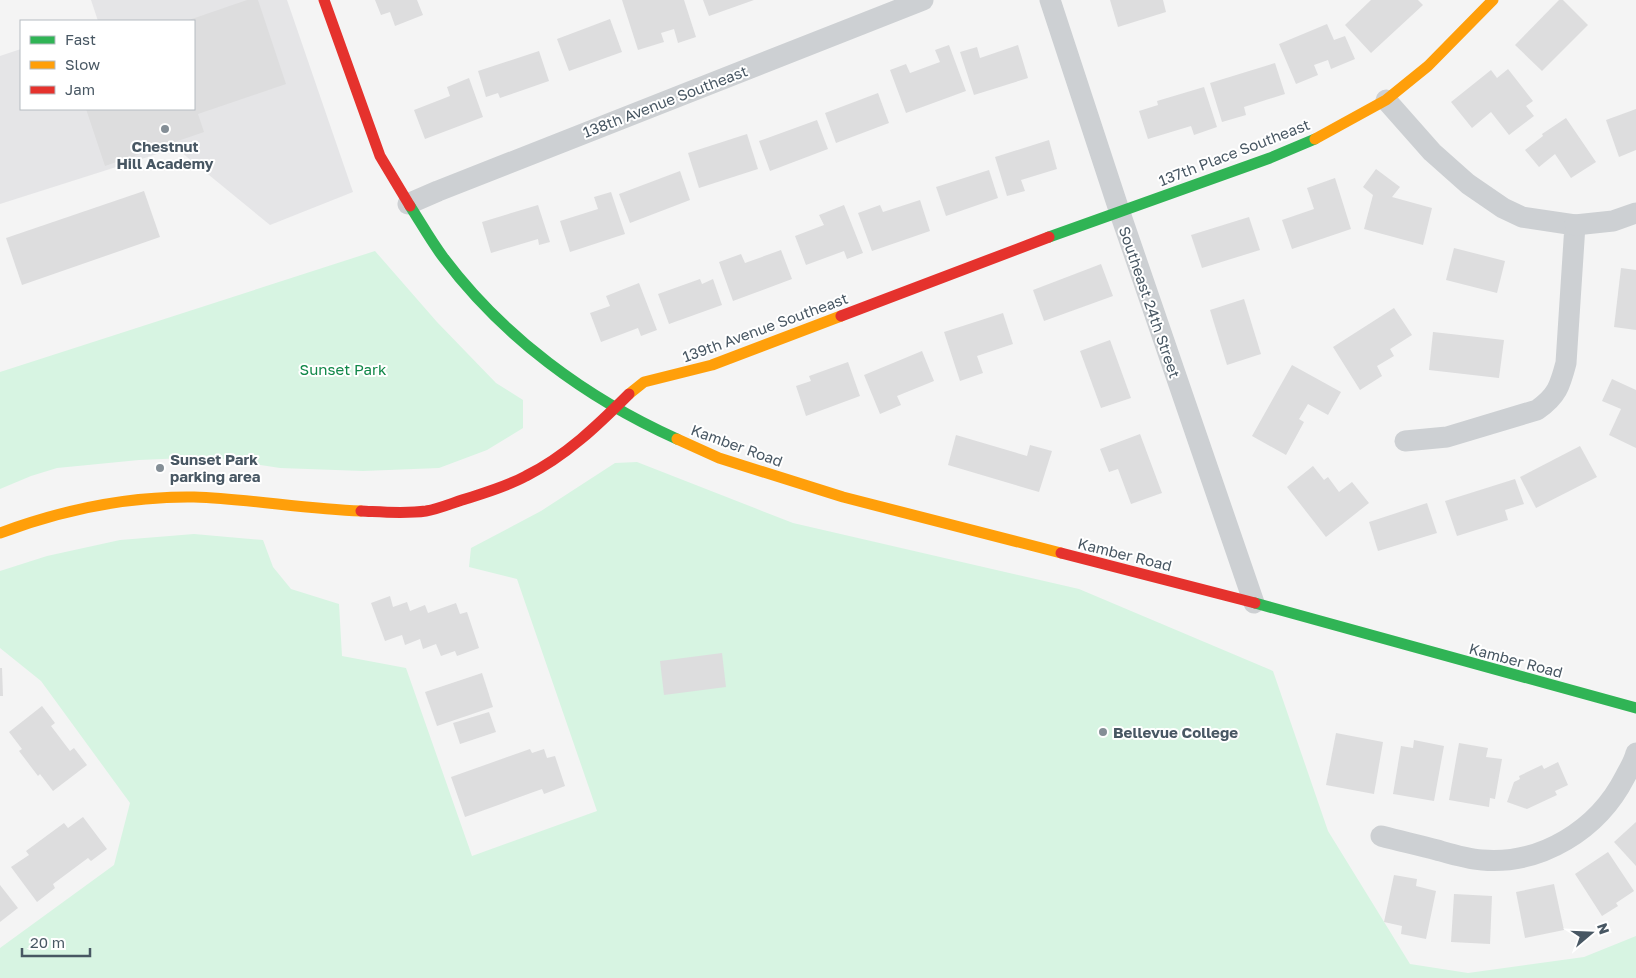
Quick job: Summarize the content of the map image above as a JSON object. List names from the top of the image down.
{
  "streets": {
    "street": [
      "138th Avenue Southeast",
      "137th Place Southeast",
      "Southeast 24th Street",
      "139th Avenue Southeast",
      "Kamber Road"
    ]
  },
  "crossings": [
    ["138th Avenue Southeast", "Kamber Road"],
    ["137th Place Southeast", "Southeast 24th Street"],
    ["137th Place Southeast", "139th Avenue Southeast"],
    ["Southeast 24th Street", "139th Avenue Southeast"],
    ["Southeast 24th Street", "Kamber Road"],
    ["139th Avenue Southeast", "Kamber Road"]
  ],
  "parks": ["Sunset Park"],
  "places": ["Chestnut Hill Academy", "Sunset Park parking area", "Bellevue College"],
  "legend": ["Fast", "Slow", "Jam"],
  "scale_bar": "20 m",
  "north": "right"
}
